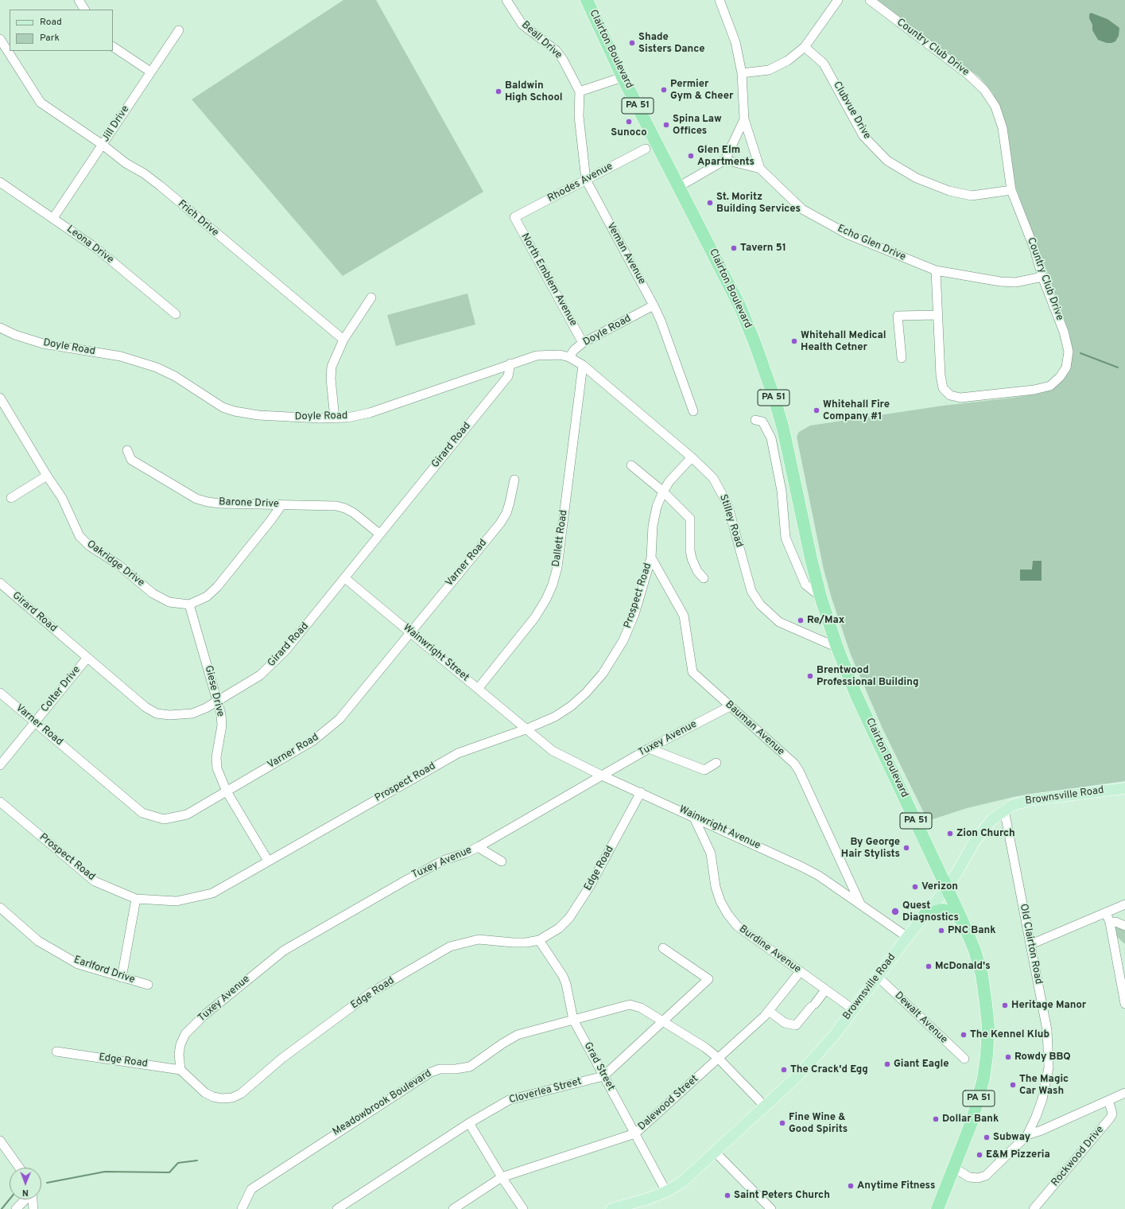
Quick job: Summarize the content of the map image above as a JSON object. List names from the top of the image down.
{
  "streets": {
    "highway": ["Clairton Boulevard", "PA 51"],
    "main road": ["Brownsville Road"],
    "street": [
      "Beall Drive",
      "Country Club Drive",
      "Clubvue Drive",
      "Jill Drive",
      "Rhodes Avenue",
      "Frich Drive",
      "Echo Glen Drive",
      "Leona Drive",
      "Veman Avenue",
      "North Emblem Avenue",
      "Doyle Road",
      "Girard Road",
      "Barone Drive",
      "Stilley Road",
      "Dallett Road",
      "Varner Road",
      "Oakridge Drive",
      "Prospect Road",
      "Wainwright Street",
      "Colter Drive",
      "Giese Drive",
      "Bauman Avenue",
      "Tuxey Avenue",
      "Wainwright Avenue",
      "Edge Road",
      "Old Clairton Road",
      "Burdine Avenue",
      "Earlford Drive",
      "Dewalt Avenue",
      "Grad Street",
      "Cloverlea Street",
      "Meadowbrook Boulevard",
      "Dalewood Street",
      "Rockwood Drive"
    ]
  },
  "crossings": [
    ["Beall Drive", "Veman Avenue"],
    ["Country Club Drive", "Clubvue Drive"],
    ["Country Club Drive", "Echo Glen Drive"],
    ["Clairton Boulevard", "Stilley Road"],
    ["Clairton Boulevard", "Brownsville Road"],
    ["Clairton Boulevard", "Old Clairton Road"],
    ["Jill Drive", "Frich Drive"],
    ["Jill Drive", "Leona Drive"],
    ["Rhodes Avenue", "Veman Avenue"],
    ["Rhodes Avenue", "North Emblem Avenue"],
    ["Veman Avenue", "Doyle Road"],
    ["North Emblem Avenue", "Doyle Road"],
    ["Doyle Road", "Girard Road"],
    ["Doyle Road", "Stilley Road"],
    ["Girard Road", "Barone Drive"],
    ["Girard Road", "Wainwright Street"],
    ["Girard Road", "Colter Drive"],
    ["Girard Road", "Giese Drive"],
    ["Barone Drive", "Oakridge Drive"],
    ["Stilley Road", "Dallett Road"],
    ["Stilley Road", "Prospect Road"],
    ["Dallett Road", "Wainwright Street"],
    ["Varner Road", "Wainwright Street"],
    ["Varner Road", "Colter Drive"],
    ["Varner Road", "Giese Drive"],
    ["Oakridge Drive", "Giese Drive"],
    ["Prospect Road", "Wainwright Street"],
    ["Prospect Road", "Giese Drive"],
    ["Prospect Road", "Bauman Avenue"],
    ["Prospect Road", "Wainwright Avenue"],
    ["Wainwright Street", "Wainwright Avenue"],
    ["Bauman Avenue", "Tuxey Avenue"],
    ["Bauman Avenue", "Wainwright Avenue"],
    ["Tuxey Avenue", "Wainwright Avenue"],
    ["Tuxey Avenue", "Edge Road"],
    ["Brownsville Road", "Wainwright Avenue"],
    ["Brownsville Road", "Old Clairton Road"],
    ["Brownsville Road", "Burdine Avenue"],
    ["Brownsville Road", "Dewalt Avenue"],
    ["Brownsville Road", "Grad Street"],
    ["Brownsville Road", "Meadowbrook Boulevard"],
    ["Wainwright Avenue", "Edge Road"],
    ["Wainwright Avenue", "Burdine Avenue"],
    ["Edge Road", "Grad Street"],
    ["Burdine Avenue", "Dalewood Street"],
    ["Grad Street", "Cloverlea Street"],
    ["Grad Street", "Meadowbrook Boulevard"],
    ["Grad Street", "Dalewood Street"],
    ["Cloverlea Street", "Meadowbrook Boulevard"],
    ["Meadowbrook Boulevard", "Dalewood Street"]
  ],
  "places": [
    "Shade Sisters Dance",
    "Permier Gym & Cheer",
    "Baldwin High School",
    "Sunoco",
    "Spina Law Offices",
    "Glen Elm Apartments",
    "St. Moritz Building Services",
    "Tavern 51",
    "Whitehall Medical Health Cetner",
    "Whitehall Fire Company #1",
    "Re/Max",
    "Brentwood Professional Building",
    "Zion Church",
    "By George Hair Stylists",
    "Verizon",
    "Quest Diagnostics",
    "PNC Bank",
    "McDonald's",
    "Heritage Manor",
    "The Kennel Klub",
    "Rowdy BBQ",
    "Giant Eagle",
    "The Crack'd Egg",
    "The Magic Car Wash",
    "Dollar Bank",
    "Fine Wine & Good Spirits",
    "Subway",
    "E&M Pizzeria",
    "Anytime Fitness",
    "Saint Peters Church"
  ],
  "legend": ["Road", "Park"],
  "north": "bottom"
}
